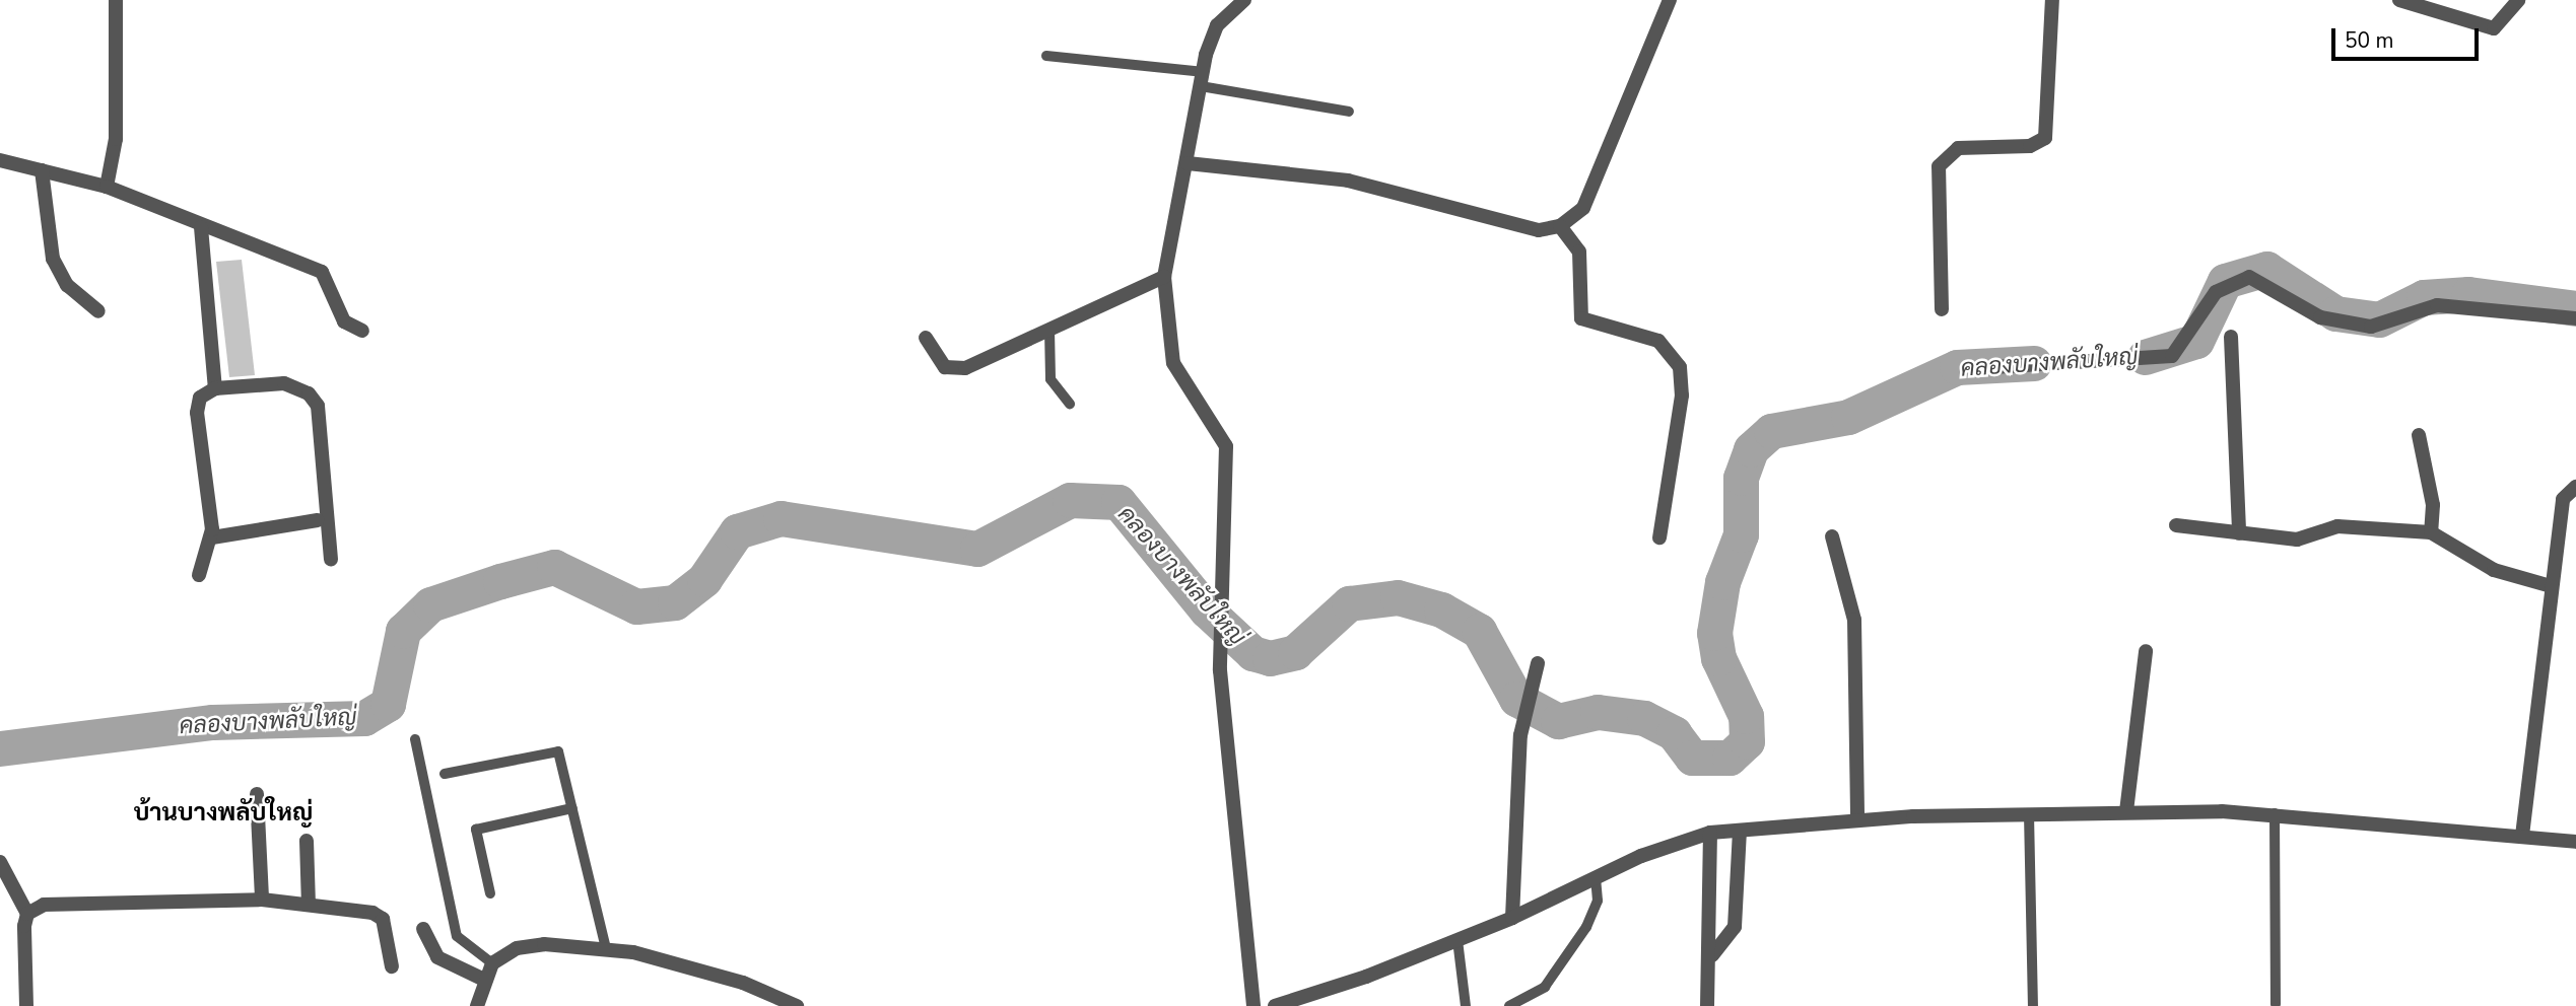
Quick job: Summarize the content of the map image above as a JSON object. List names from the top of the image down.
{
  "districts": ["บ้านบางพลับใหญ่"],
  "water": ["คลองบางพลับใหญ่"],
  "scale_bar": "50 m"
}
